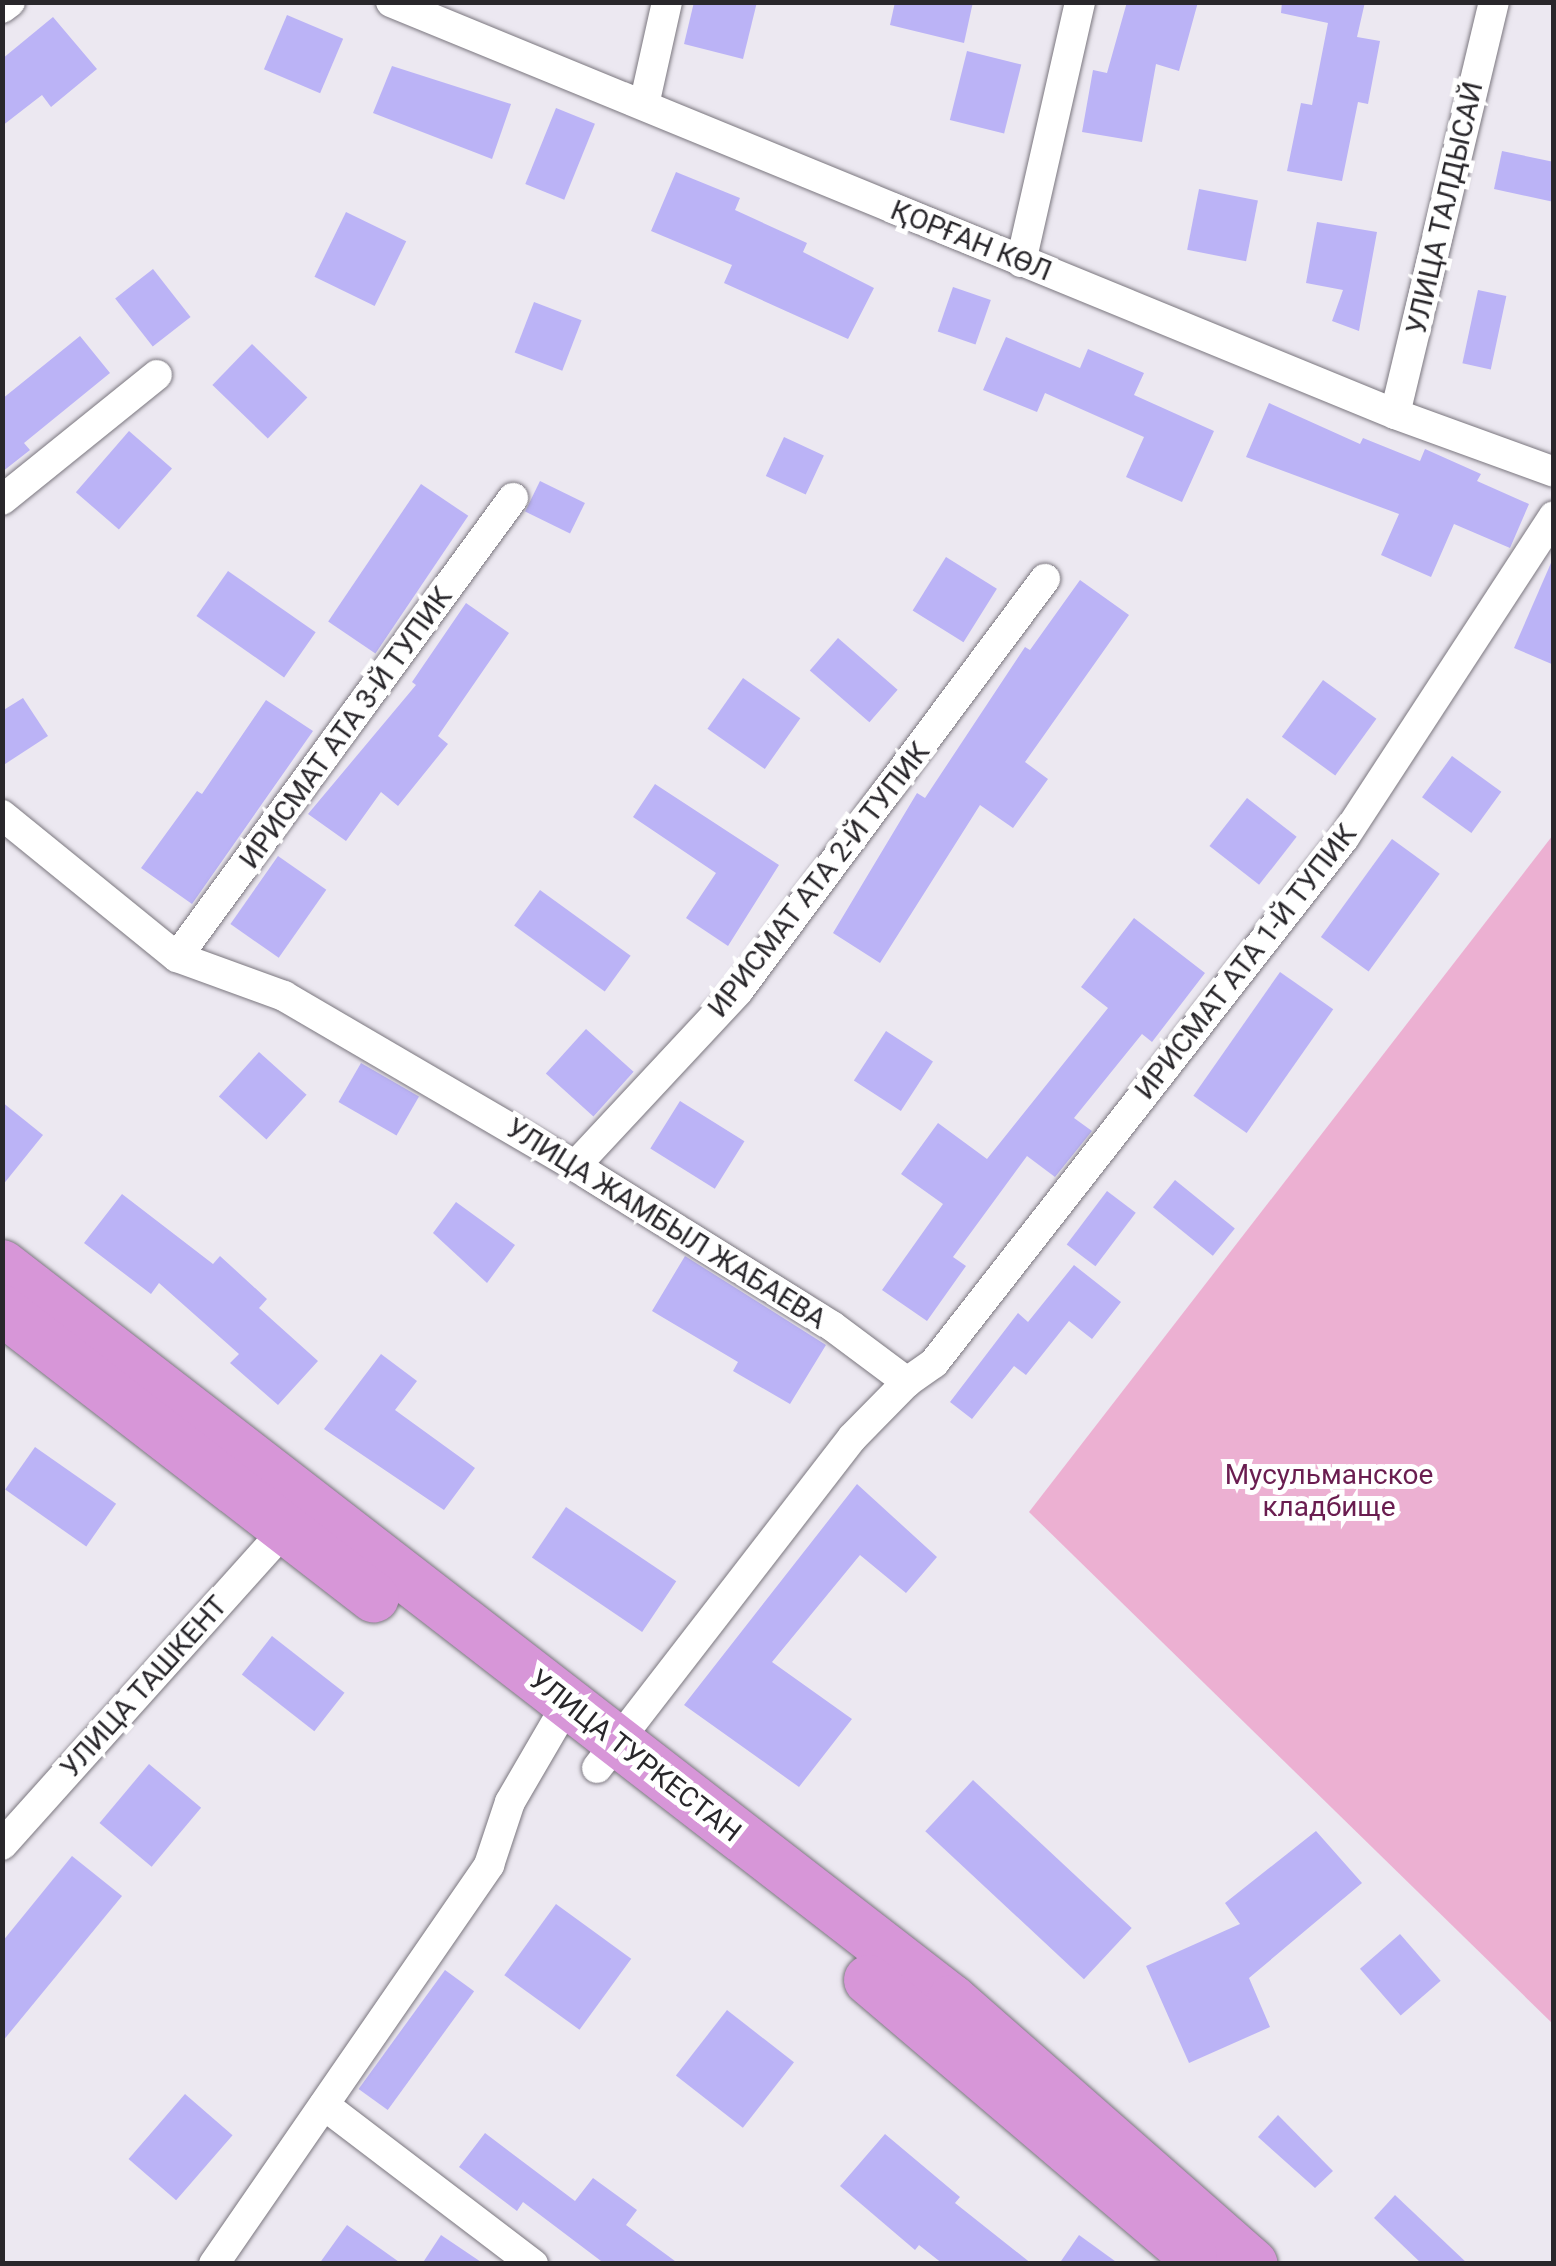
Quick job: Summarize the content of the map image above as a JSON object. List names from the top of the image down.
{
  "streets": {
    "highway": ["УЛИЦА ТУРКЕСТАН"],
    "street": [
      "УЛИЦА ТАЛДЫСАЙ",
      "ҚОРҒАН КӨЛ",
      "ИРИСМАТ АТА 3-Й ТУПИК",
      "ИРИСМАТ АТА 2-Й ТУПИК",
      "ИРИСМАТ АТА 1-Й ТУПИК",
      "УЛИЦА ЖАМБЫЛ ЖАБАЕВА",
      "УЛИЦА ТАШКЕНТ"
    ]
  },
  "crossings": [
    ["УЛИЦА ТАЛДЫСАЙ", "ҚОРҒАН КӨЛ"],
    ["ИРИСМАТ АТА 3-Й ТУПИК", "УЛИЦА ЖАМБЫЛ ЖАБАЕВА"],
    ["ИРИСМАТ АТА 2-Й ТУПИК", "УЛИЦА ЖАМБЫЛ ЖАБАЕВА"],
    ["ИРИСМАТ АТА 1-Й ТУПИК", "УЛИЦА ЖАМБЫЛ ЖАБАЕВА"],
    ["УЛИЦА ТАШКЕНТ", "УЛИЦА ТУРКЕСТАН"]
  ],
  "parks": ["Мусульманское кладбище"]
}
